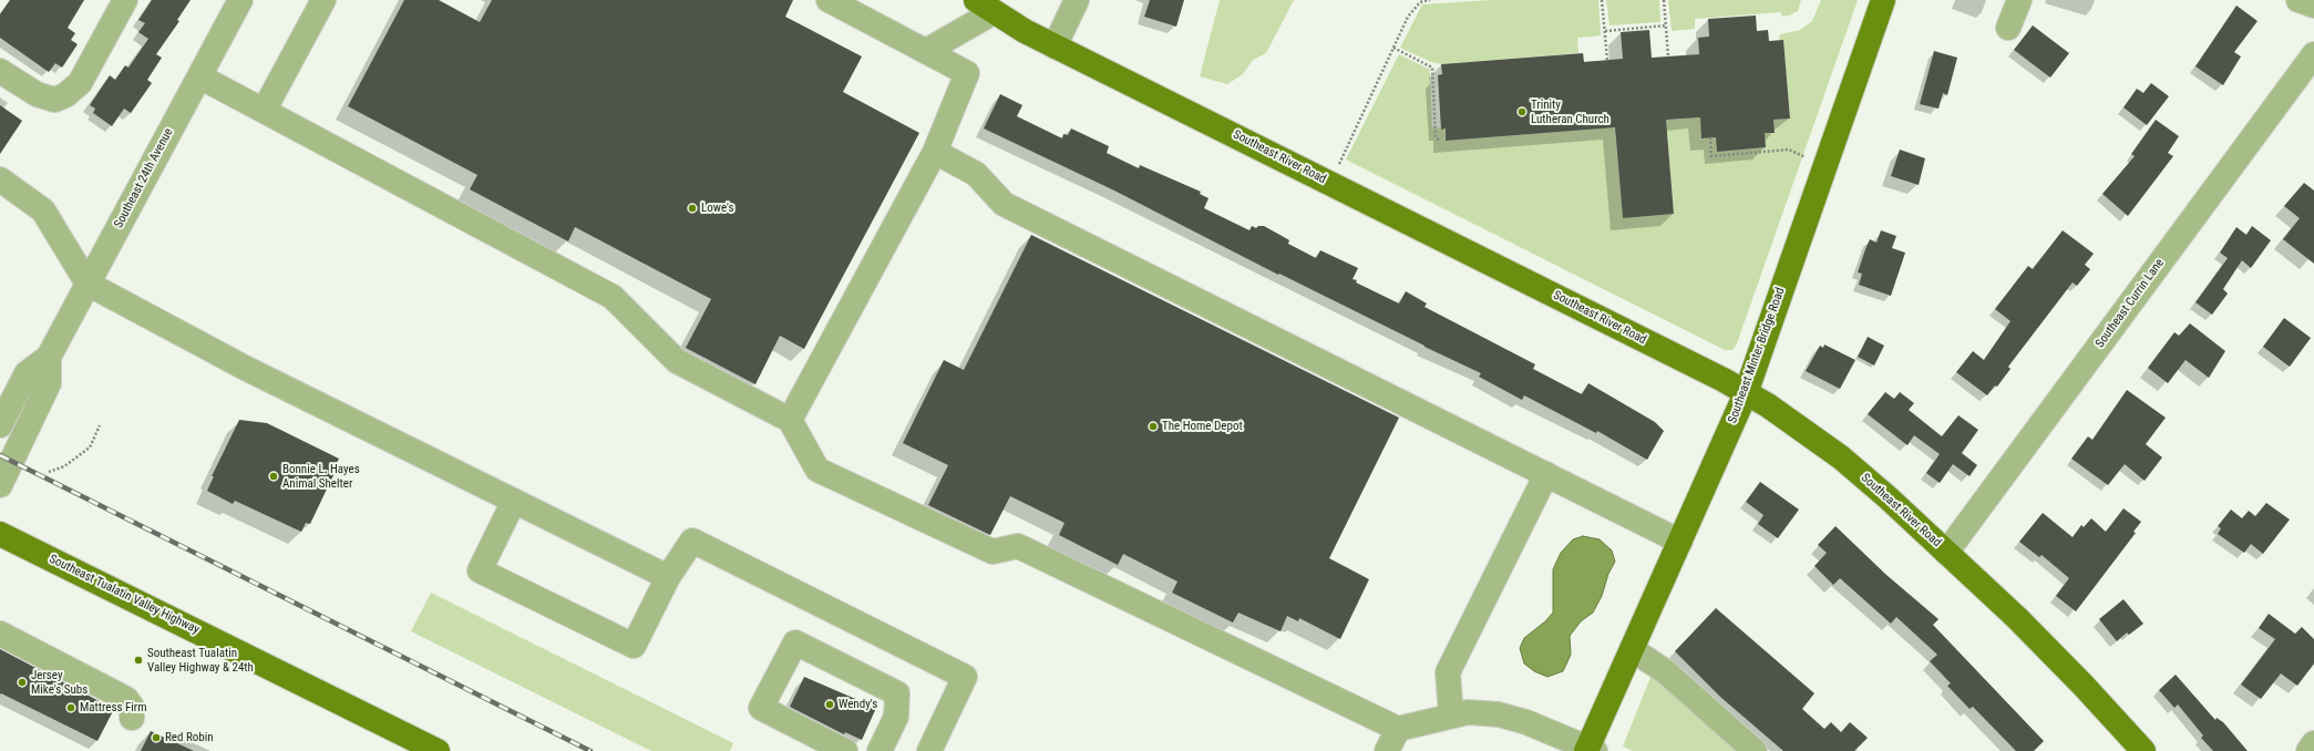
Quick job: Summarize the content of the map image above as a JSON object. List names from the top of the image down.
{
  "streets": {
    "main road": ["Southeast River Road", "Southeast Minter Bridge Road", "Southeast Tualatin Valley Highway"],
    "street": ["Southeast 24th Avenue", "Southeast Currin Lane"]
  },
  "crossings": [
    ["Southeast River Road", "Southeast Currin Lane"],
    ["Southeast River Road", "Southeast Minter Bridge Road"]
  ],
  "places": [
    "Trinity Lutheran Church",
    "Lowe's",
    "The Home Depot",
    "Bonnie L. Hayes Animal Shelter",
    "Southeast Tualatin Valley Highway & 24th",
    "Jersey Mike's Subs",
    "Wendy's",
    "Mattress Firm",
    "Red Robin"
  ]
}
